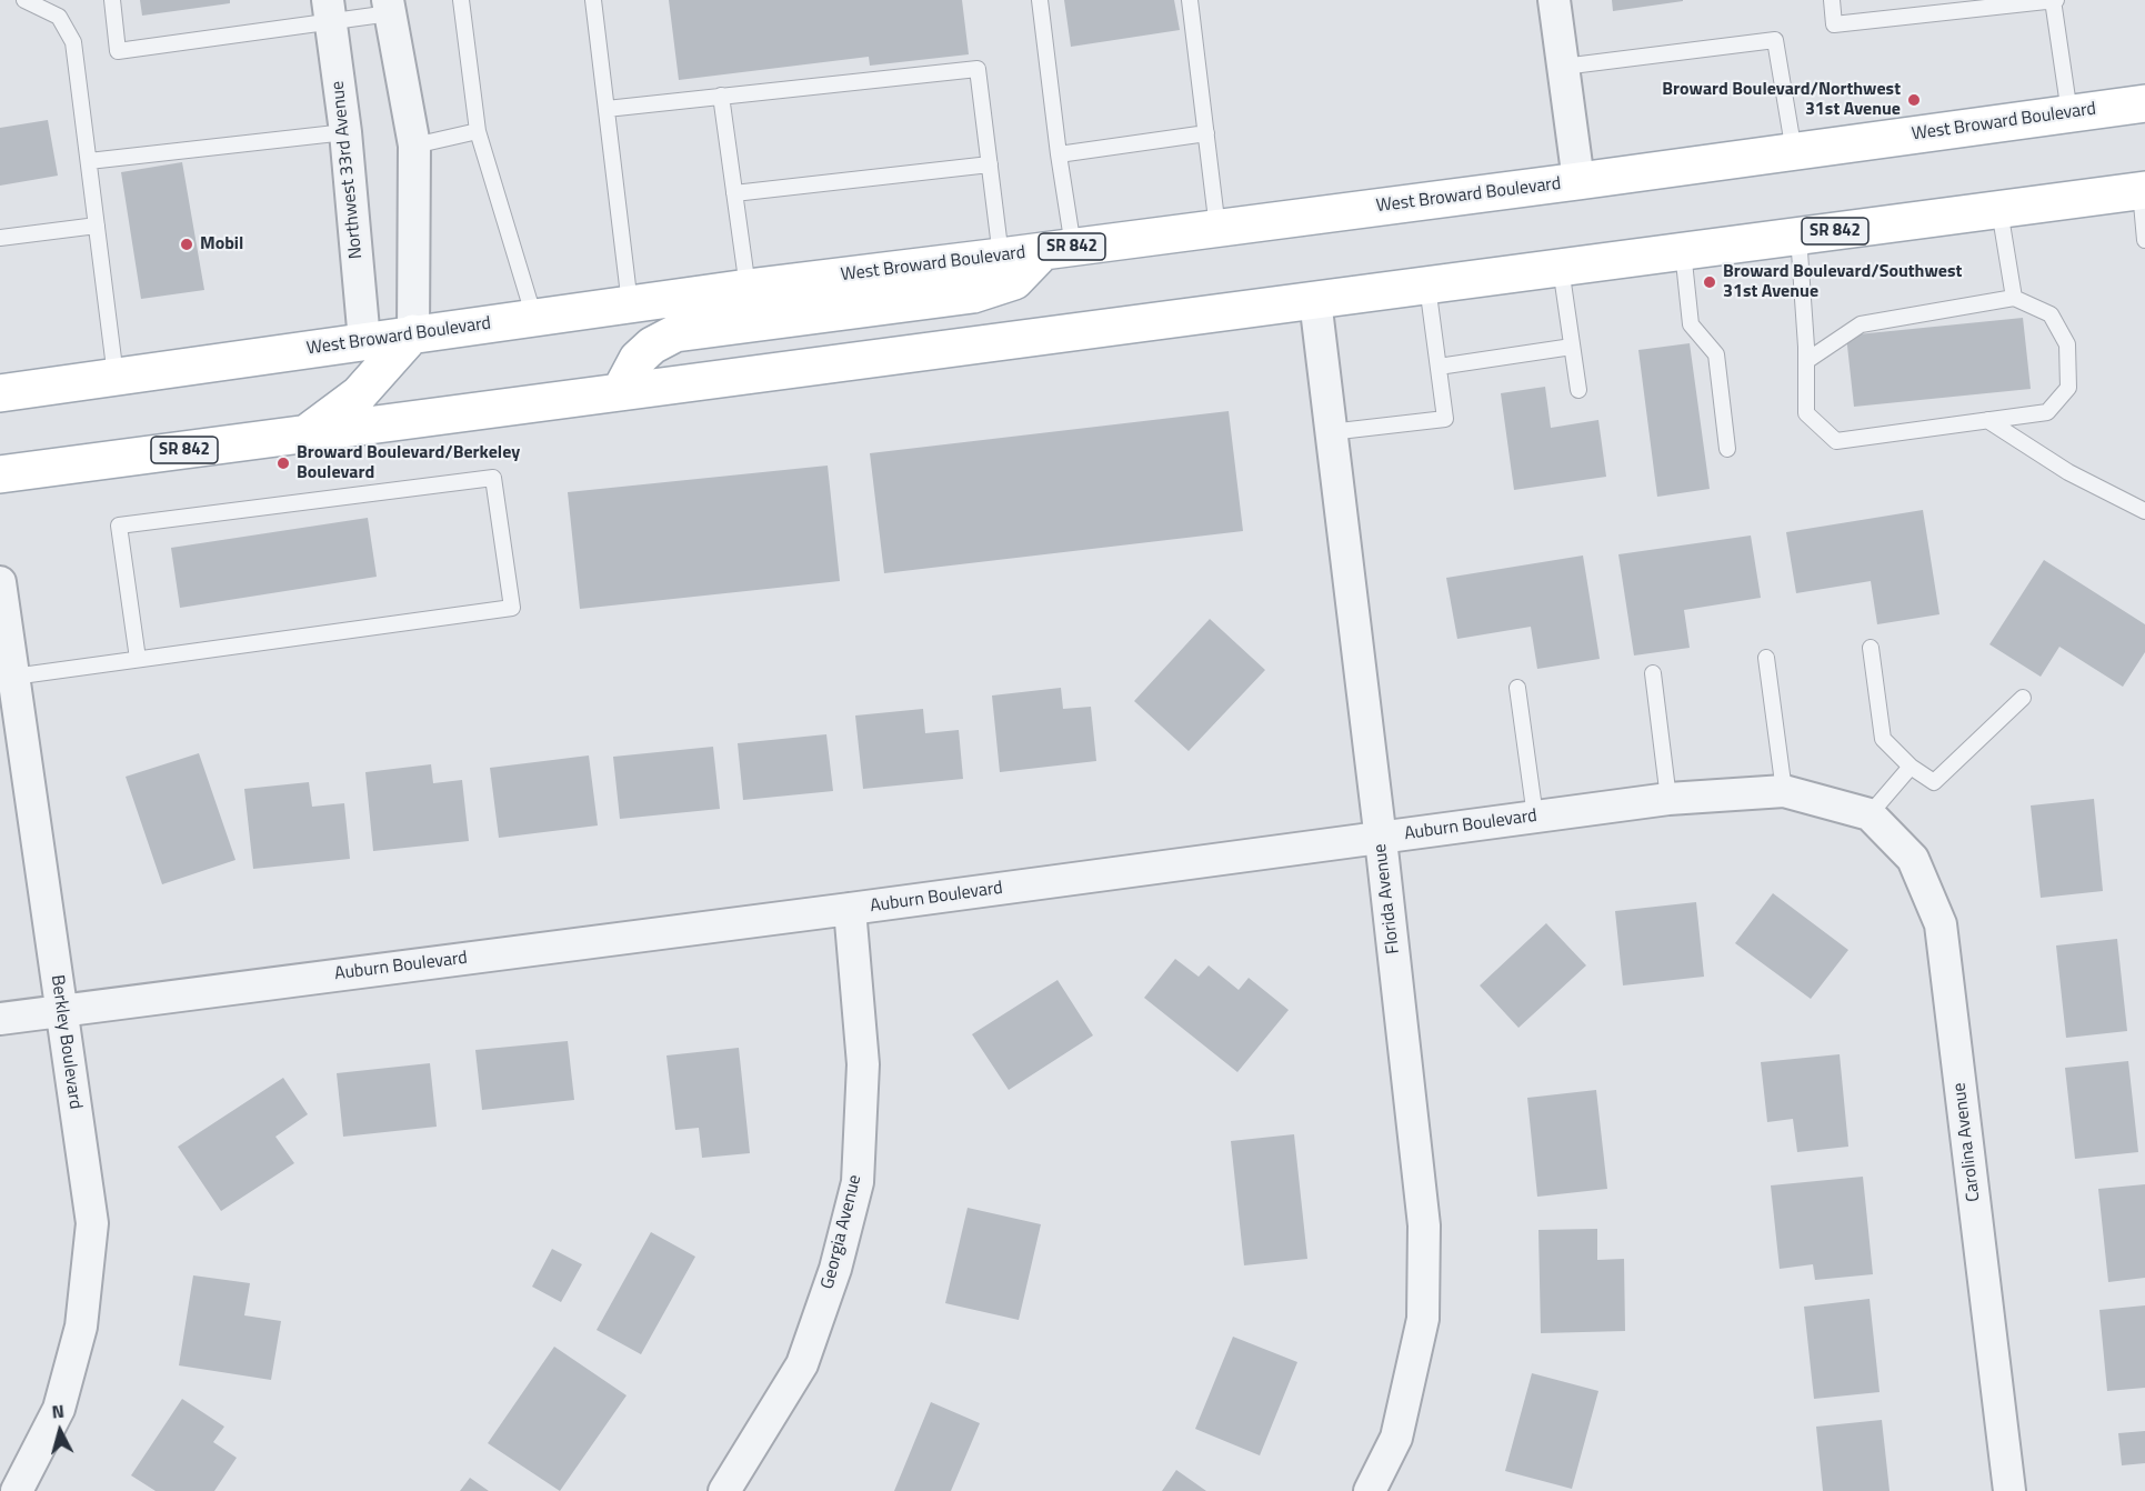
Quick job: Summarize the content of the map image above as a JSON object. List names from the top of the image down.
{
  "streets": {
    "main road": ["West Broward Boulevard", "SR 842"],
    "street": [
      "Northwest 33rd Avenue",
      "Auburn Boulevard",
      "Florida Avenue",
      "Berkley Boulevard",
      "Carolina Avenue",
      "Georgia Avenue"
    ]
  },
  "crossings": [
    ["West Broward Boulevard", "Northwest 33rd Avenue"],
    ["SR 842", "Florida Avenue"],
    ["Auburn Boulevard", "Florida Avenue"],
    ["Auburn Boulevard", "Berkley Boulevard"],
    ["Auburn Boulevard", "Carolina Avenue"],
    ["Auburn Boulevard", "Georgia Avenue"]
  ],
  "places": [
    "Broward Boulevard/Northwest 31st Avenue",
    "Mobil",
    "Broward Boulevard/Southwest 31st Avenue",
    "Broward Boulevard/Berkeley Boulevard"
  ],
  "north": "top"
}
